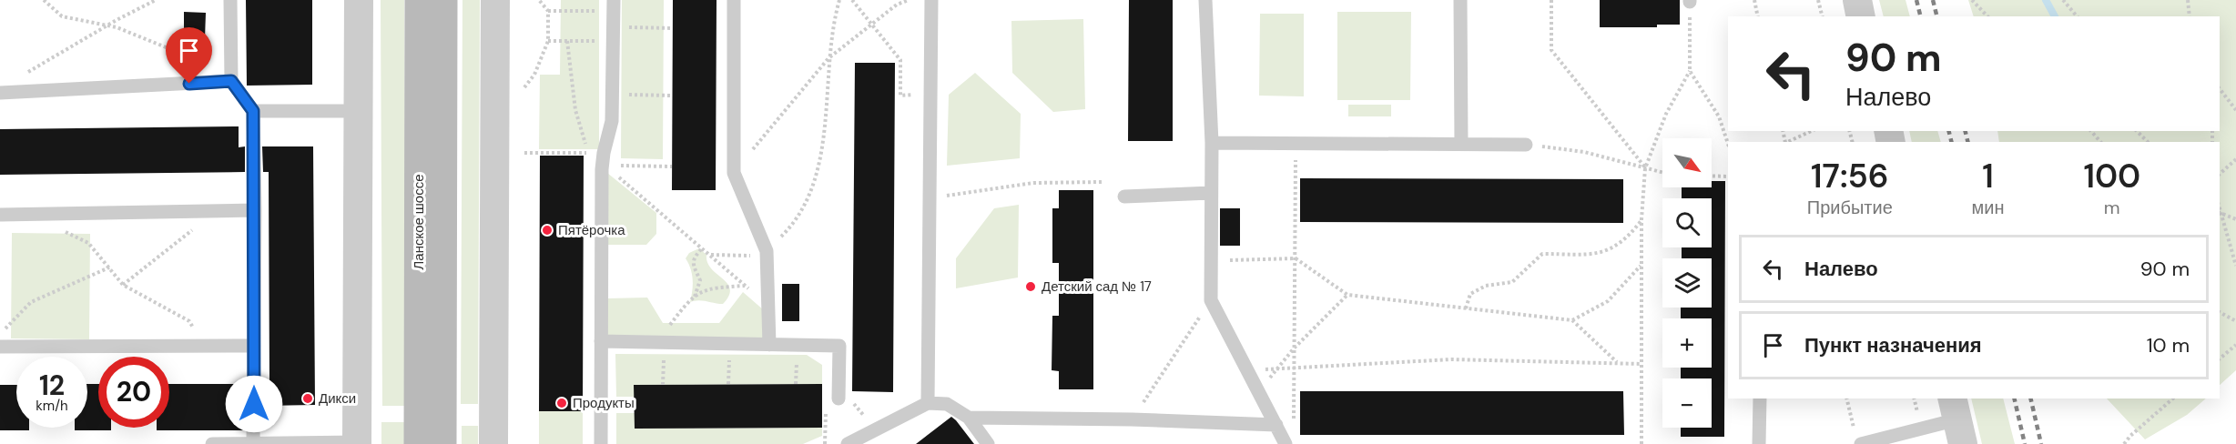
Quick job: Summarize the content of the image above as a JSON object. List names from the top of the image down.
{
  "streets": {
    "main road": ["Ланское шоссе"]
  },
  "places": [
    "Пятёрочка",
    "Детский сад № 17",
    "Дикси",
    "Продукты"
  ],
  "north": "bottom right",
  "page": {
    "turn": ["90 m", "Налево"],
    "map_buttons": ["+", "−"],
    "eta": [
      "17:56",
      "Прибытие",
      "1",
      "мин",
      "100",
      "m"
    ],
    "list": [
      {
        "name": "Налево",
        "value": "90 m"
      },
      {
        "name": "Пункт назначения",
        "value": "10 m"
      }
    ],
    "speed": "12 km/h",
    "limit": "20"
  }
}
